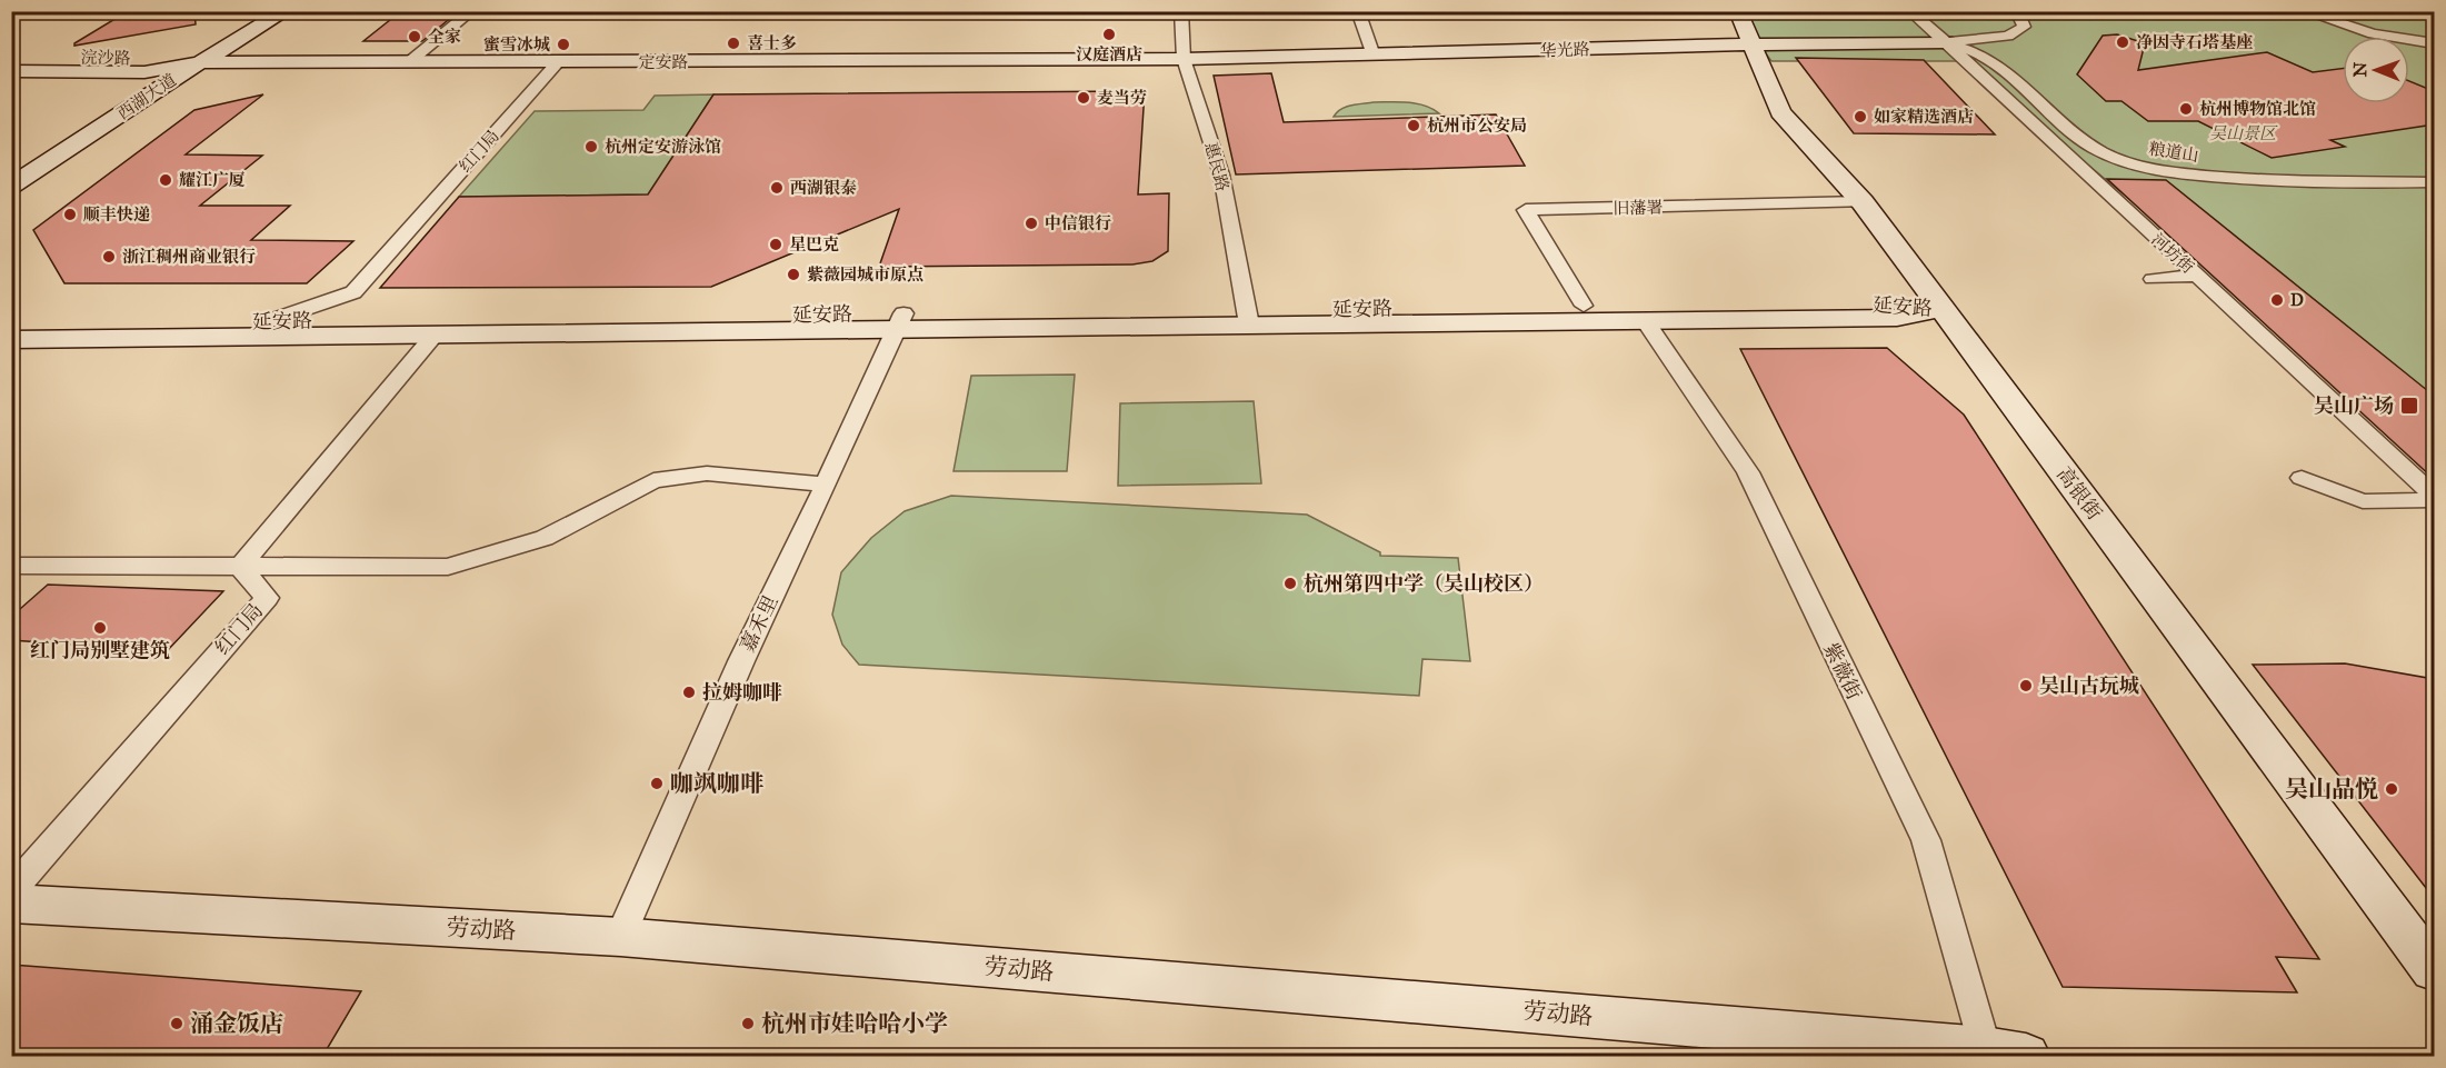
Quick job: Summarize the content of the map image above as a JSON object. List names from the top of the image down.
{
  "streets": {
    "street": [
      "华光路",
      "浣沙路",
      "定安路",
      "西湖大道",
      "红门局",
      "粮道山",
      "惠民路",
      "旧藩署",
      "河坊街",
      "延安路",
      "高银街",
      "嘉禾里",
      "紫薇街",
      "劳动路"
    ]
  },
  "crossings": [
    ["华光路", "定安路"],
    ["华光路", "粮道山"],
    ["华光路", "惠民路"],
    ["华光路", "河坊街"],
    ["华光路", "高银街"],
    ["浣沙路", "定安路"],
    ["浣沙路", "西湖大道"],
    ["定安路", "西湖大道"],
    ["定安路", "红门局"],
    ["定安路", "惠民路"],
    ["红门局", "延安路"],
    ["粮道山", "河坊街"],
    ["惠民路", "延安路"],
    ["旧藩署", "延安路"],
    ["旧藩署", "高银街"],
    ["延安路", "高银街"],
    ["延安路", "嘉禾里"],
    ["延安路", "紫薇街"],
    ["嘉禾里", "劳动路"],
    ["紫薇街", "劳动路"]
  ],
  "parks": ["吴山景区"],
  "places": {
    "other": [
      "汉庭酒店",
      "全家",
      "净因寺石塔基座",
      "喜士多",
      "蜜雪冰城",
      "麦当劳",
      "杭州博物馆北馆",
      "如家精选酒店",
      "杭州市公安局",
      "杭州定安游泳馆",
      "耀江广厦",
      "西湖银泰",
      "顺丰快递",
      "中信银行",
      "星巴克",
      "浙江稠州商业银行",
      "紫薇园城市原点",
      "D",
      "杭州第四中学（吴山校区）",
      "红门局别墅建筑",
      "吴山古玩城",
      "拉姆咖啡",
      "咖飒咖啡",
      "吴山品悦",
      "涌金饭店",
      "杭州市娃哈哈小学"
    ],
    "transit": ["吴山广场"]
  },
  "north": "left"
}
